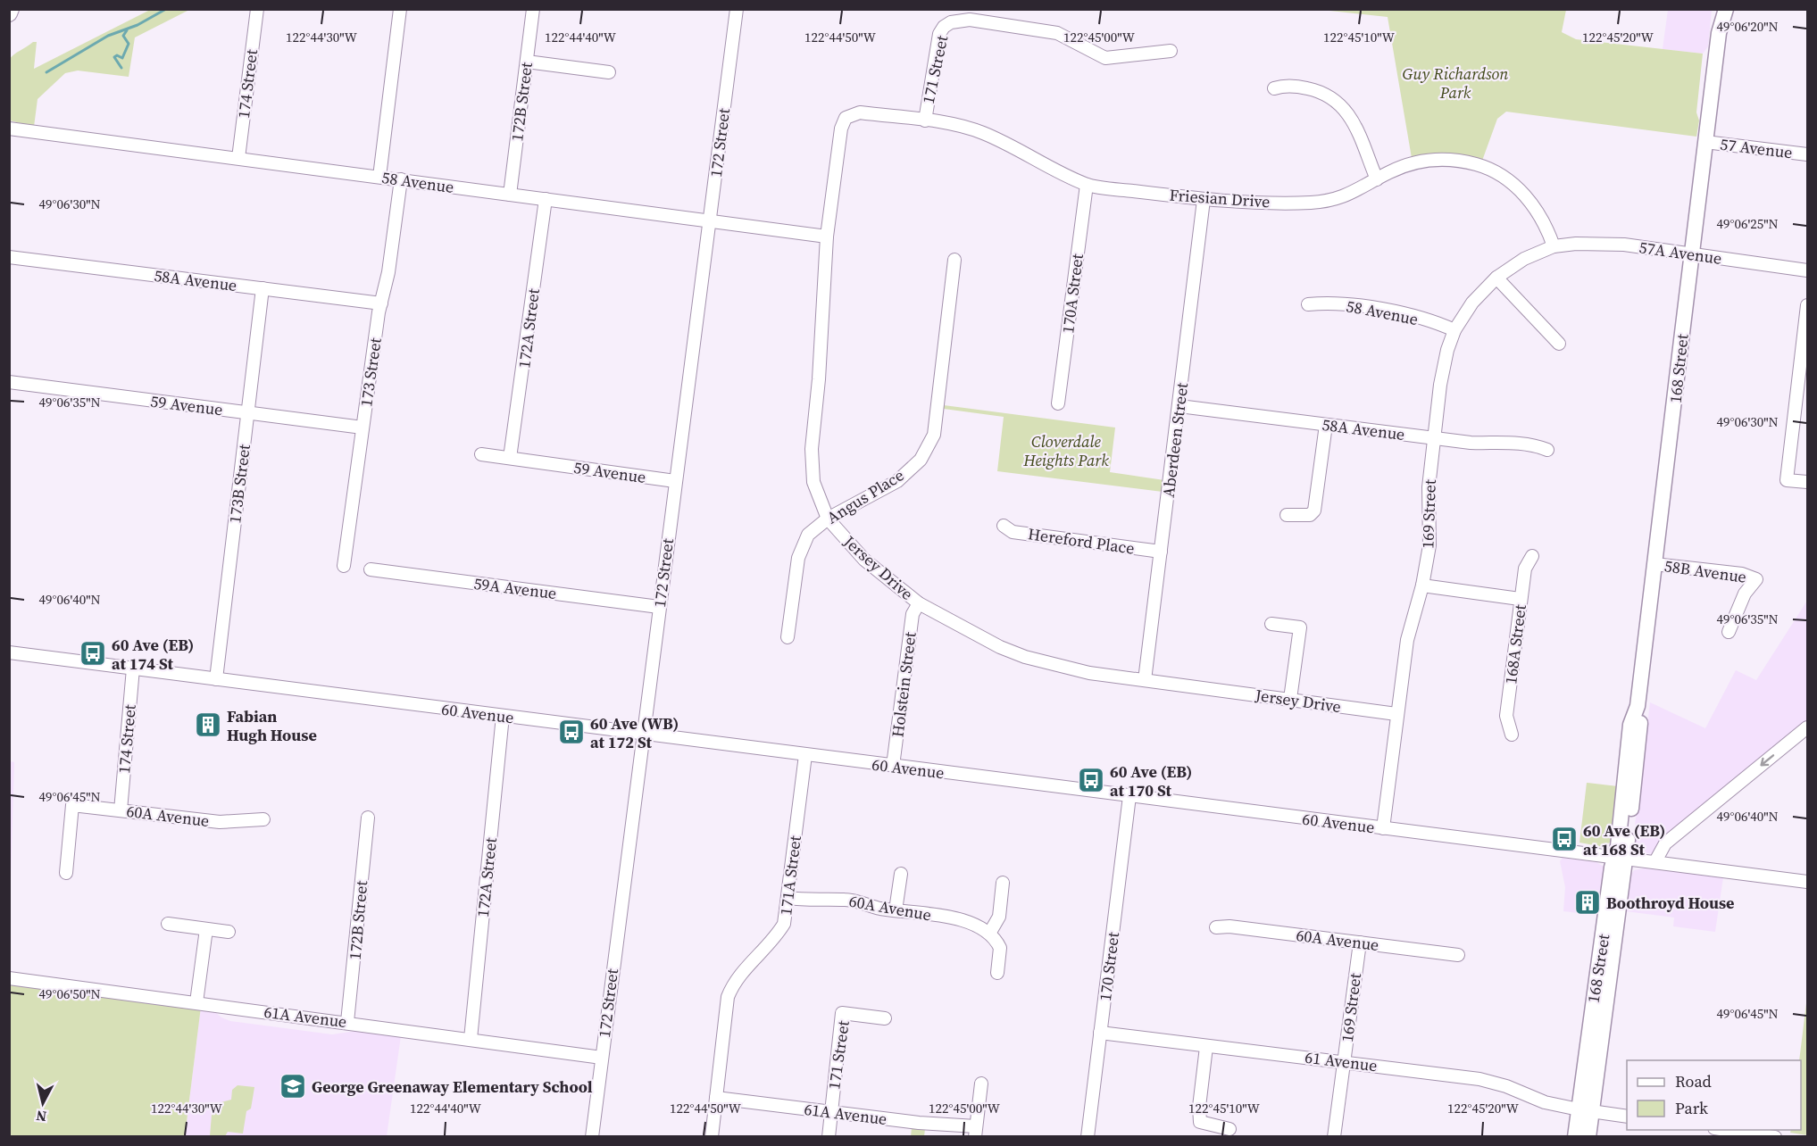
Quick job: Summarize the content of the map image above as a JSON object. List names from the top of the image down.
{
  "streets": {
    "main road": ["168 Street"],
    "street": [
      "171 Street",
      "174 Street",
      "172B Street",
      "172 Street",
      "57 Avenue",
      "58 Avenue",
      "Friesian Drive",
      "57A Avenue",
      "58A Avenue",
      "170A Street",
      "172A Street",
      "173 Street",
      "59 Avenue",
      "Aberdeen Street",
      "173B Street",
      "Angus Place",
      "169 Street",
      "Hereford Place",
      "Jersey Drive",
      "58B Avenue",
      "59A Avenue",
      "168A Street",
      "Holstein Street",
      "60 Avenue",
      "60A Avenue",
      "171A Street",
      "170 Street",
      "61A Avenue",
      "61 Avenue"
    ]
  },
  "crossings": [
    ["171 Street", "Friesian Drive"],
    ["171 Street", "61A Avenue"],
    ["174 Street", "58 Avenue"],
    ["174 Street", "60 Avenue"],
    ["174 Street", "60A Avenue"],
    ["172B Street", "58 Avenue"],
    ["172B Street", "61A Avenue"],
    ["172 Street", "58 Avenue"],
    ["172 Street", "59 Avenue"],
    ["172 Street", "59A Avenue"],
    ["172 Street", "60 Avenue"],
    ["172 Street", "61A Avenue"],
    ["57 Avenue", "168 Street"],
    ["58 Avenue", "172A Street"],
    ["58 Avenue", "173 Street"],
    ["58 Avenue", "169 Street"],
    ["58 Avenue", "Jersey Drive"],
    ["Friesian Drive", "57A Avenue"],
    ["Friesian Drive", "170A Street"],
    ["Friesian Drive", "Aberdeen Street"],
    ["Friesian Drive", "169 Street"],
    ["Friesian Drive", "Jersey Drive"],
    ["57A Avenue", "168 Street"],
    ["57A Avenue", "169 Street"],
    ["58A Avenue", "173 Street"],
    ["58A Avenue", "Aberdeen Street"],
    ["58A Avenue", "173B Street"],
    ["58A Avenue", "169 Street"],
    ["172A Street", "59 Avenue"],
    ["172A Street", "60 Avenue"],
    ["172A Street", "61A Avenue"],
    ["168 Street", "58B Avenue"],
    ["168 Street", "60 Avenue"],
    ["168 Street", "61 Avenue"],
    ["173 Street", "59 Avenue"],
    ["59 Avenue", "173B Street"],
    ["Aberdeen Street", "Hereford Place"],
    ["Aberdeen Street", "Jersey Drive"],
    ["173B Street", "60 Avenue"],
    ["Angus Place", "Jersey Drive"],
    ["169 Street", "Jersey Drive"],
    ["169 Street", "60 Avenue"],
    ["169 Street", "60A Avenue"],
    ["169 Street", "61 Avenue"],
    ["Jersey Drive", "Holstein Street"],
    ["Holstein Street", "60 Avenue"],
    ["60 Avenue", "171A Street"],
    ["60 Avenue", "170 Street"],
    ["60A Avenue", "171A Street"],
    ["171A Street", "61A Avenue"],
    ["170 Street", "61 Avenue"]
  ],
  "parks": ["Guy Richardson Park", "Cloverdale Heights Park"],
  "places": {
    "bus stop": [
      "60 Ave (EB) at 174 St",
      "60 Ave (WB) at 172 St",
      "60 Ave (EB) at 170 St",
      "60 Ave (EB) at 168 St"
    ],
    "building": ["Fabian Hugh House", "Boothroyd House"],
    "school or university": ["George Greenaway Elementary School"]
  },
  "legend": ["Road", "Park"],
  "north": "bottom",
  "coordinates": [
    "49°06'20\"N",
    "122°44'30\"W",
    "122°44'40\"W",
    "122°44'50\"W",
    "122°45'00\"W",
    "122°45'10\"W",
    "122°45'20\"W",
    "49°06'30\"N",
    "49°06'25\"N",
    "49°06'35\"N",
    "49°06'40\"N",
    "49°06'45\"N",
    "49°06'50\"N"
  ]
}
